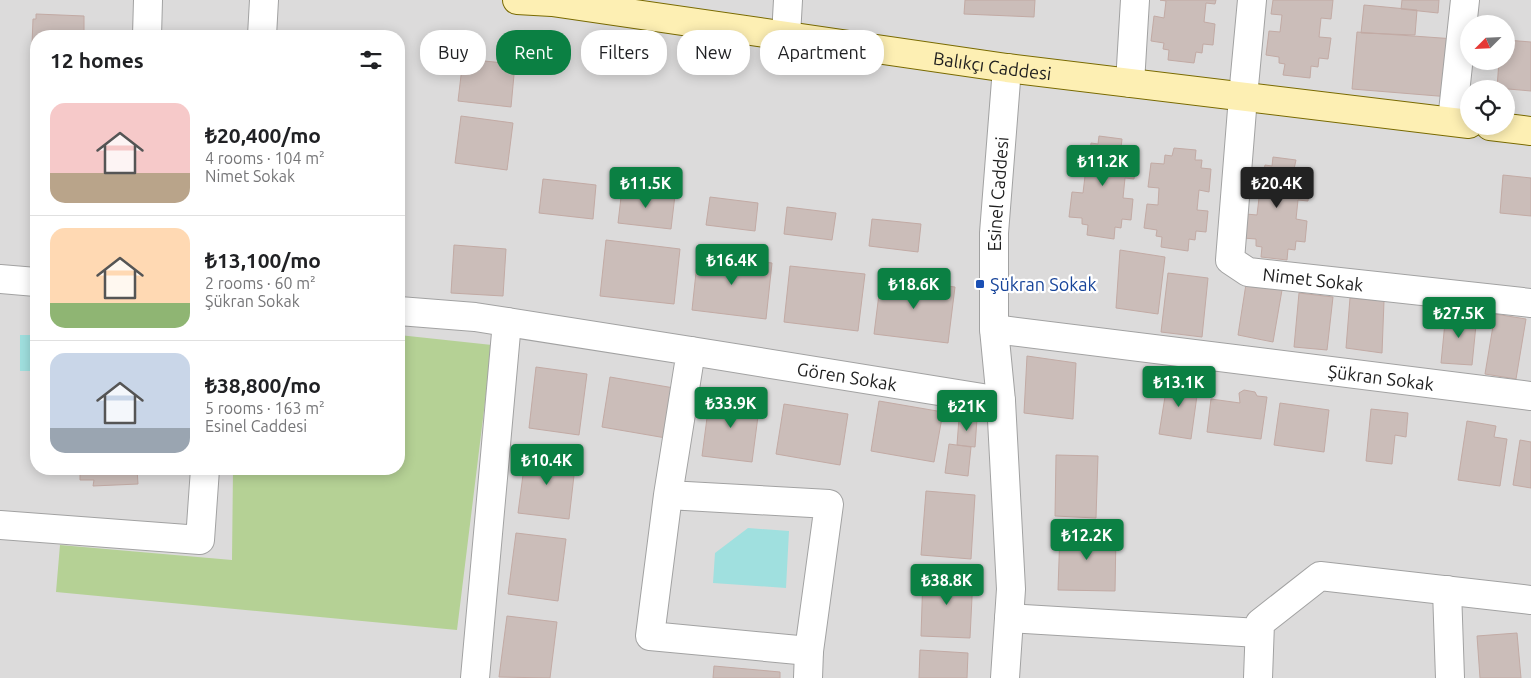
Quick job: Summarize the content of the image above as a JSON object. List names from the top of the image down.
{
  "streets": {
    "main road": ["Balıkçı Caddesi"],
    "street": [
      "Esinel Caddesi",
      "Nimet Sokak",
      "Gören Sokak",
      "Şükran Sokak"
    ]
  },
  "crossings": [
    ["Balıkçı Caddesi", "Esinel Caddesi"],
    ["Balıkçı Caddesi", "Nimet Sokak"],
    ["Esinel Caddesi", "Gören Sokak"],
    ["Esinel Caddesi", "Şükran Sokak"]
  ],
  "places": {
    "transit": ["Şükran Sokak"]
  },
  "north": "bottom left",
  "page": {
    "chip": [
      "Buy",
      "Rent",
      "Filters",
      "New",
      "Apartment"
    ],
    "heading": "12 homes",
    "list": [
      {
        "name": "₺20,400/mo",
        "note": "4 rooms · 104 m² · Nimet Sokak"
      },
      {
        "name": "₺13,100/mo",
        "note": "2 rooms · 60 m² · Şükran Sokak"
      },
      {
        "name": "₺38,800/mo",
        "note": "5 rooms · 163 m² · Esinel Caddesi"
      }
    ],
    "price": [
      "₺11.2K",
      "₺11.5K",
      "₺20.4K",
      "₺16.4K",
      "₺18.6K",
      "₺27.5K",
      "₺13.1K",
      "₺33.9K",
      "₺21K",
      "₺10.4K",
      "₺12.2K",
      "₺38.8K"
    ]
  }
}
